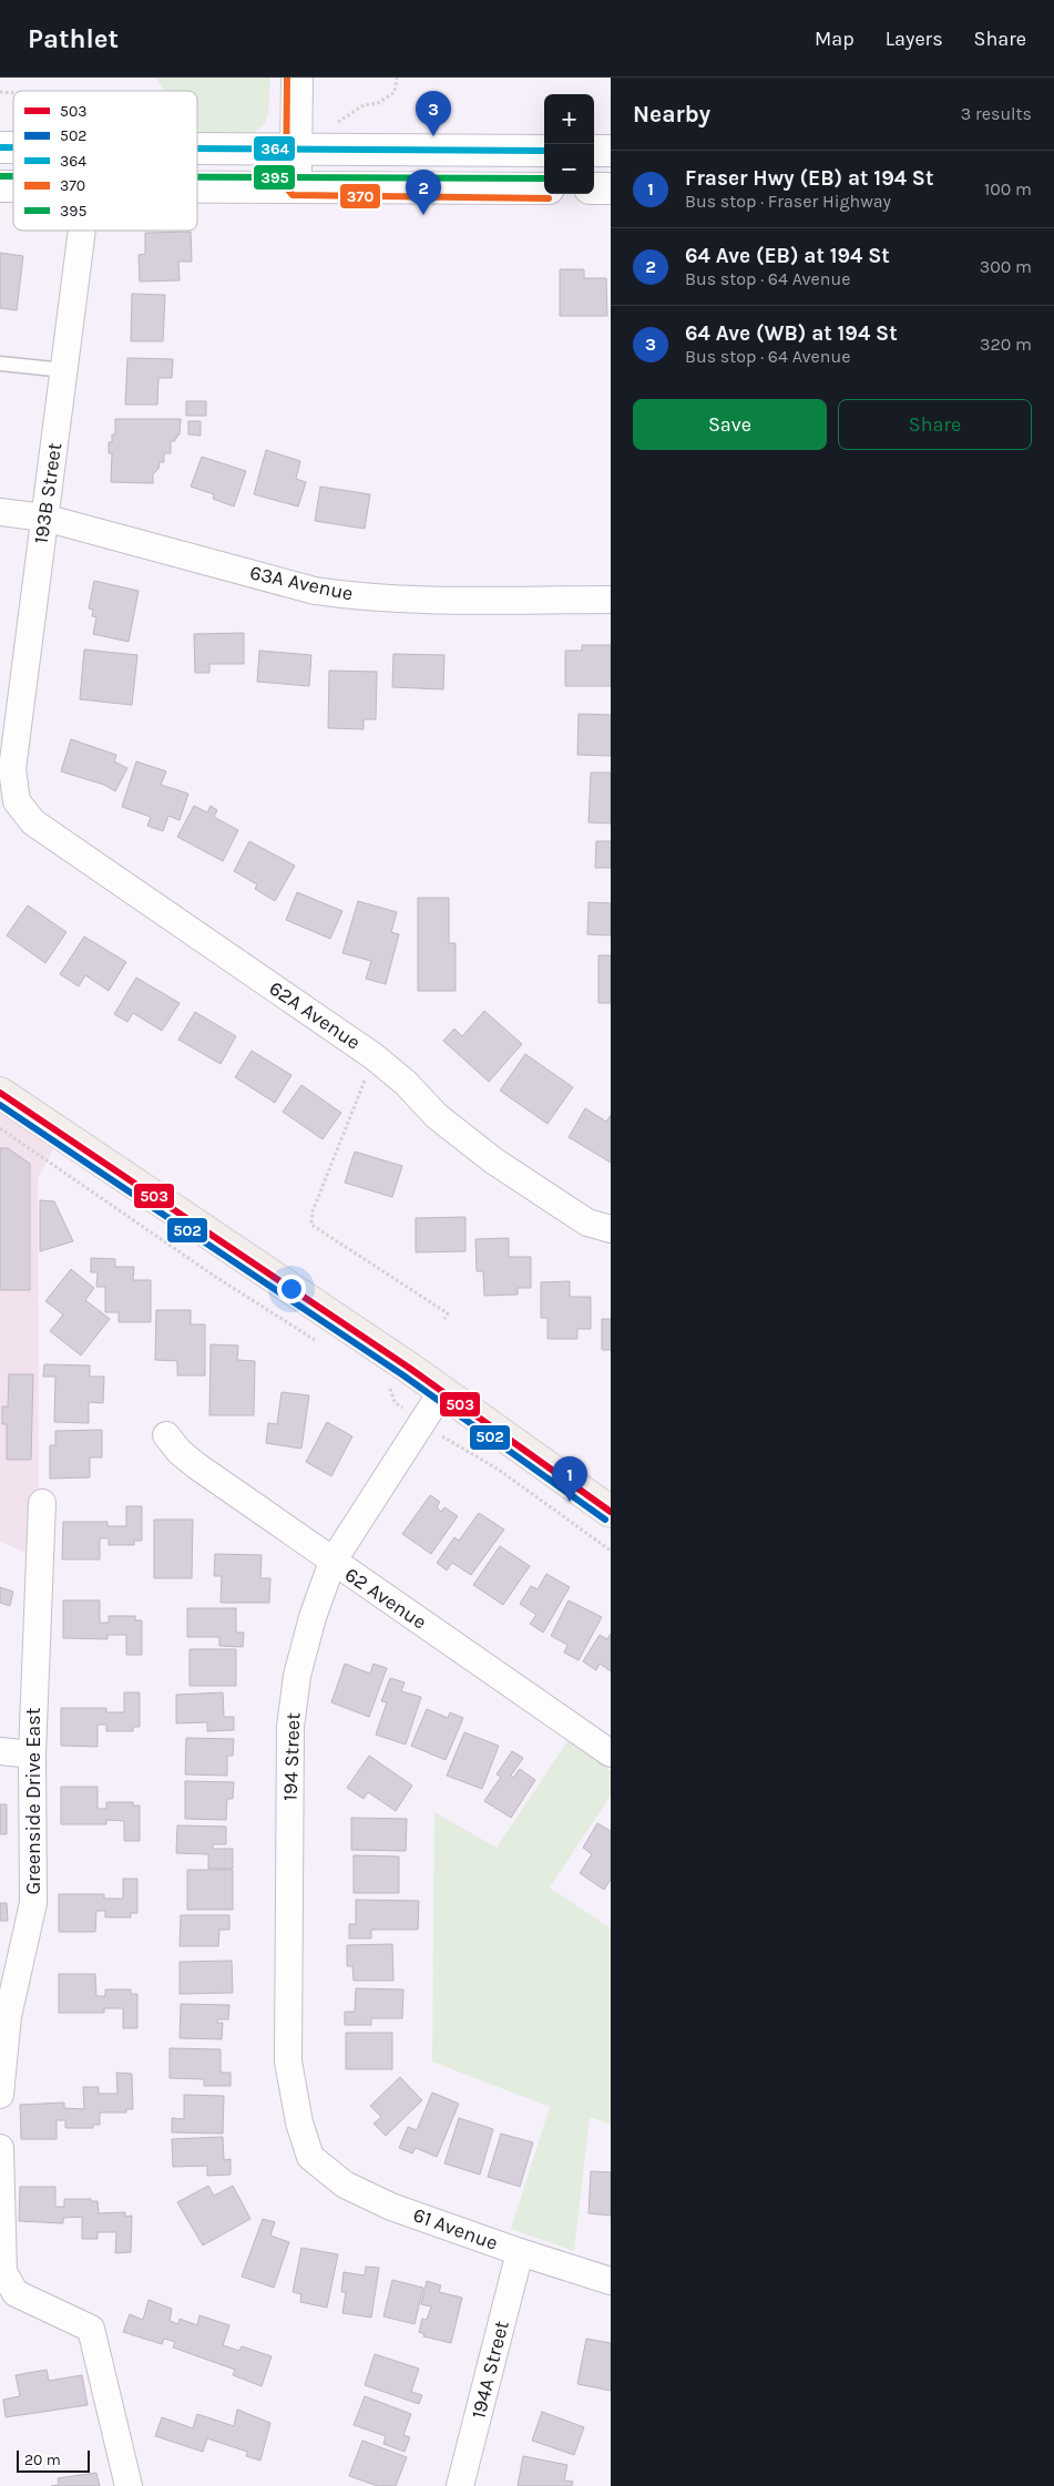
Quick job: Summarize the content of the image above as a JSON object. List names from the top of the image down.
{
  "streets": {
    "street": [
      "193B Street",
      "63A Avenue",
      "62A Avenue",
      "62 Avenue",
      "194 Street",
      "Greenside Drive East",
      "61 Avenue",
      "194A Street"
    ]
  },
  "crossings": [
    ["193B Street", "63A Avenue"],
    ["193B Street", "62A Avenue"],
    ["62 Avenue", "194 Street"],
    ["194 Street", "61 Avenue"],
    ["61 Avenue", "194A Street"]
  ],
  "lines": [
    "transit line 370",
    "transit line 364",
    "transit line 395",
    "transit line 503",
    "transit line 502"
  ],
  "legend": [
    "503",
    "502",
    "364",
    "370",
    "395"
  ],
  "scale_bar": "20 m",
  "page": {
    "header": "Pathlet",
    "nav": ["Map", "Layers", "Share"],
    "heading": ["Nearby", "3 results"],
    "pins": ["3", "2", "1"],
    "map_buttons": ["+", "−"],
    "list": [
      {
        "mark": "1",
        "name": "Fraser Hwy (EB) at 194 St",
        "note": "Bus stop · Fraser Highway",
        "value": "100 m"
      },
      {
        "mark": "2",
        "name": "64 Ave (EB) at 194 St",
        "note": "Bus stop · 64 Avenue",
        "value": "300 m"
      },
      {
        "mark": "3",
        "name": "64 Ave (WB) at 194 St",
        "note": "Bus stop · 64 Avenue",
        "value": "320 m"
      }
    ],
    "buttons": ["Save", "Share"],
    "scale": "20 m"
  }
}
